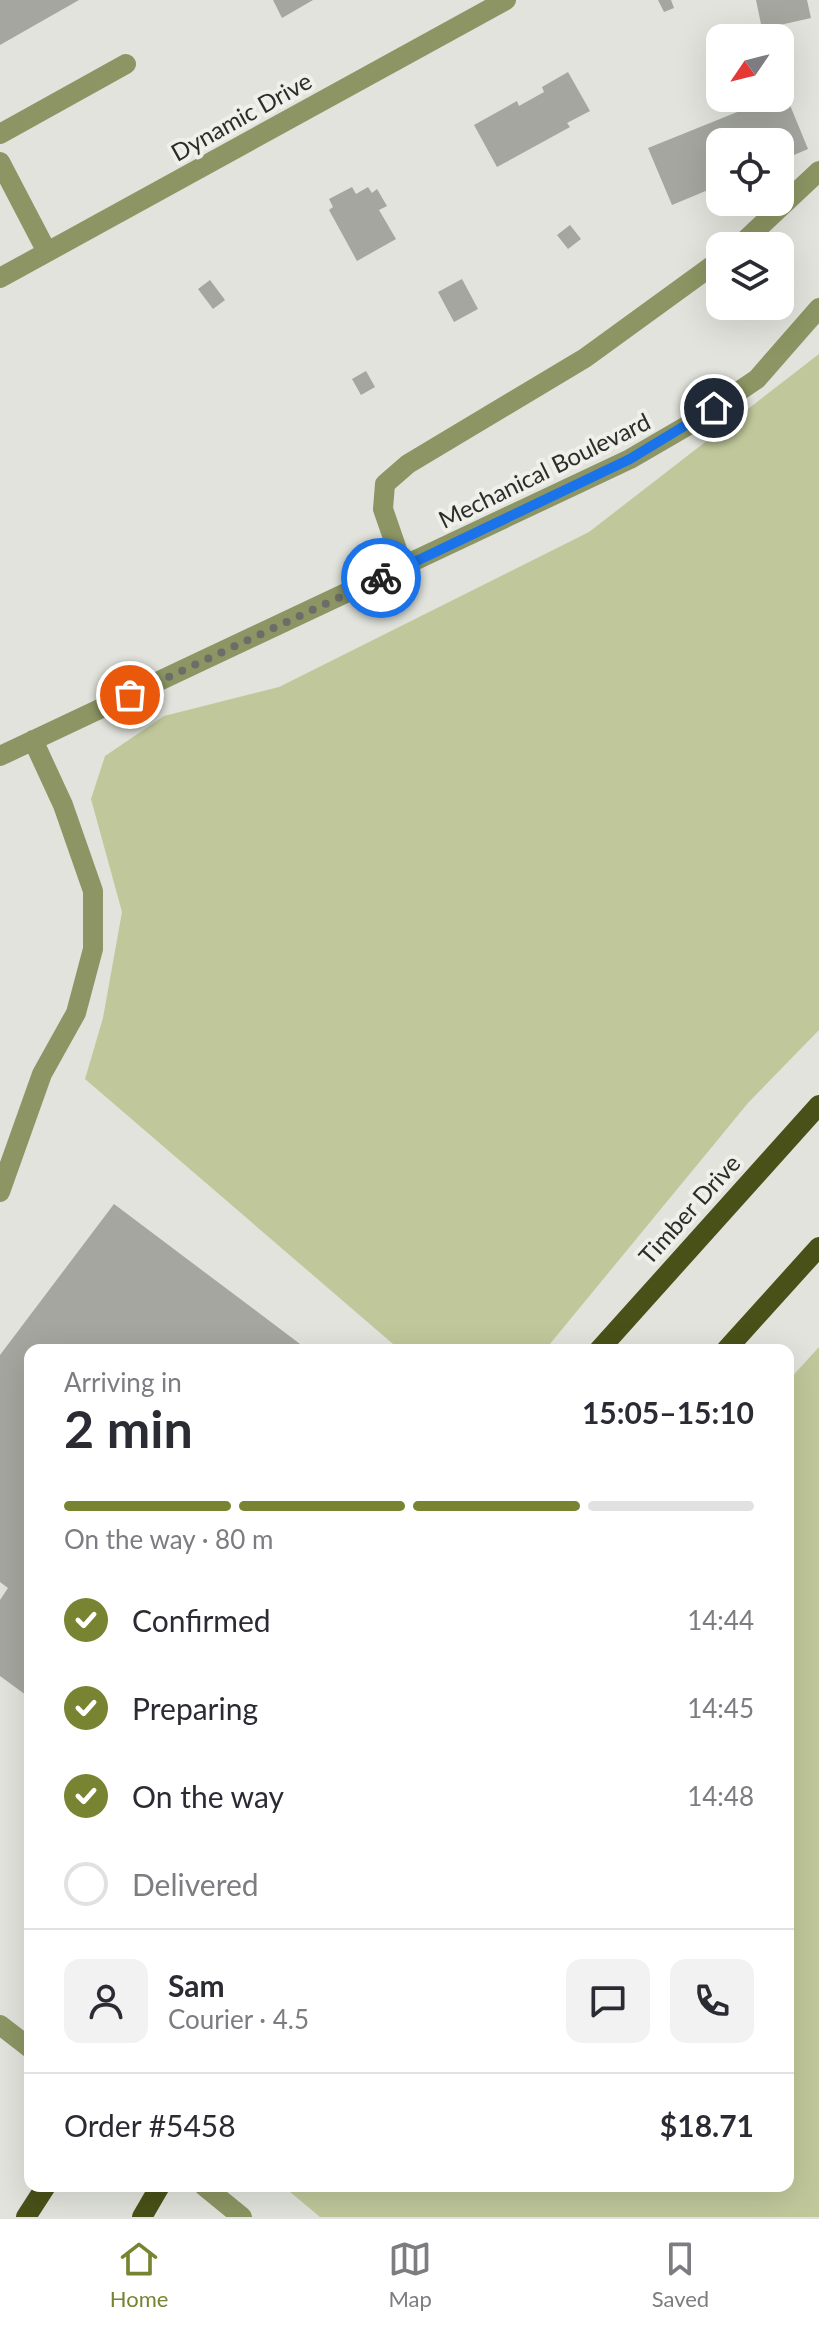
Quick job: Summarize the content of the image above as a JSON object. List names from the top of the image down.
{
  "streets": {
    "main road": ["Timber Drive"],
    "street": ["Dynamic Drive", "Mechanical Boulevard"]
  },
  "north": "bottom left",
  "page": {
    "heading": ["2 min", "Arriving in", "15:05–15:10"],
    "panel": [
      "Sam",
      "Courier · 4.5",
      "Order #5458",
      "$18.71"
    ],
    "bar": "On the way · 80 m",
    "list": [
      ["Confirmed", "14:44"],
      ["Preparing", "14:45"],
      ["On the way", "14:48"],
      "Delivered"
    ],
    "tabs": ["Home", "Map", "Saved"]
  }
}
